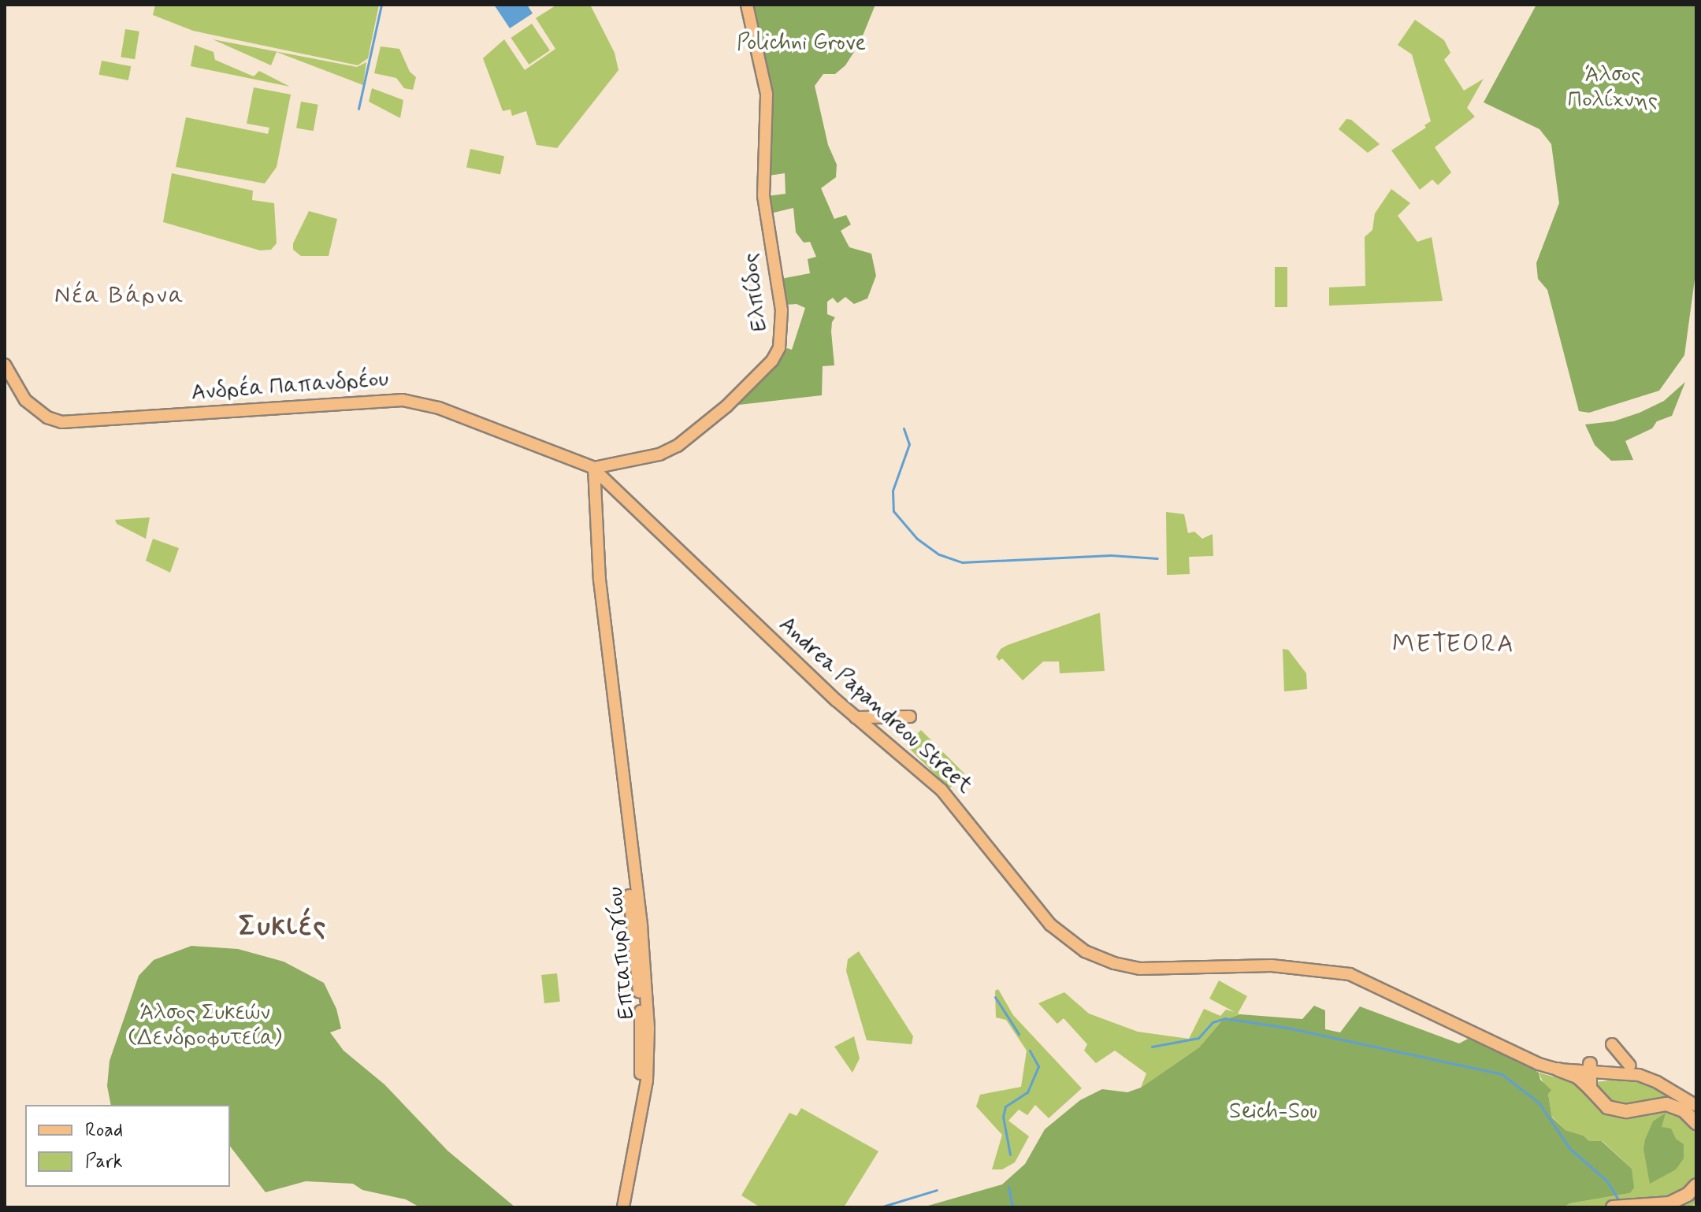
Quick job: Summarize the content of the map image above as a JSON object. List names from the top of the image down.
{
  "streets": {
    "main road": [
      "Ελπίδος",
      "Ανδρέα Παπανδρέου",
      "Andrea Papandreou Street",
      "Επταπυργίου"
    ]
  },
  "crossings": [
    ["Ελπίδος", "Ανδρέα Παπανδρέου"],
    ["Ελπίδος", "Andrea Papandreou Street"],
    ["Ελπίδος", "Επταπυργίου"],
    ["Ανδρέα Παπανδρέου", "Andrea Papandreou Street"],
    ["Ανδρέα Παπανδρέου", "Επταπυργίου"],
    ["Andrea Papandreou Street", "Επταπυργίου"]
  ],
  "districts": ["Νέα Βάρνα", "METEORA", "Συκιές"],
  "parks": [
    "Polichni Grove",
    "Άλσος Πολίχνης",
    "Άλσος Συκεών (Δενδροφυτεία)",
    "Seich-Sou"
  ],
  "legend": ["Road", "Park"]
}
